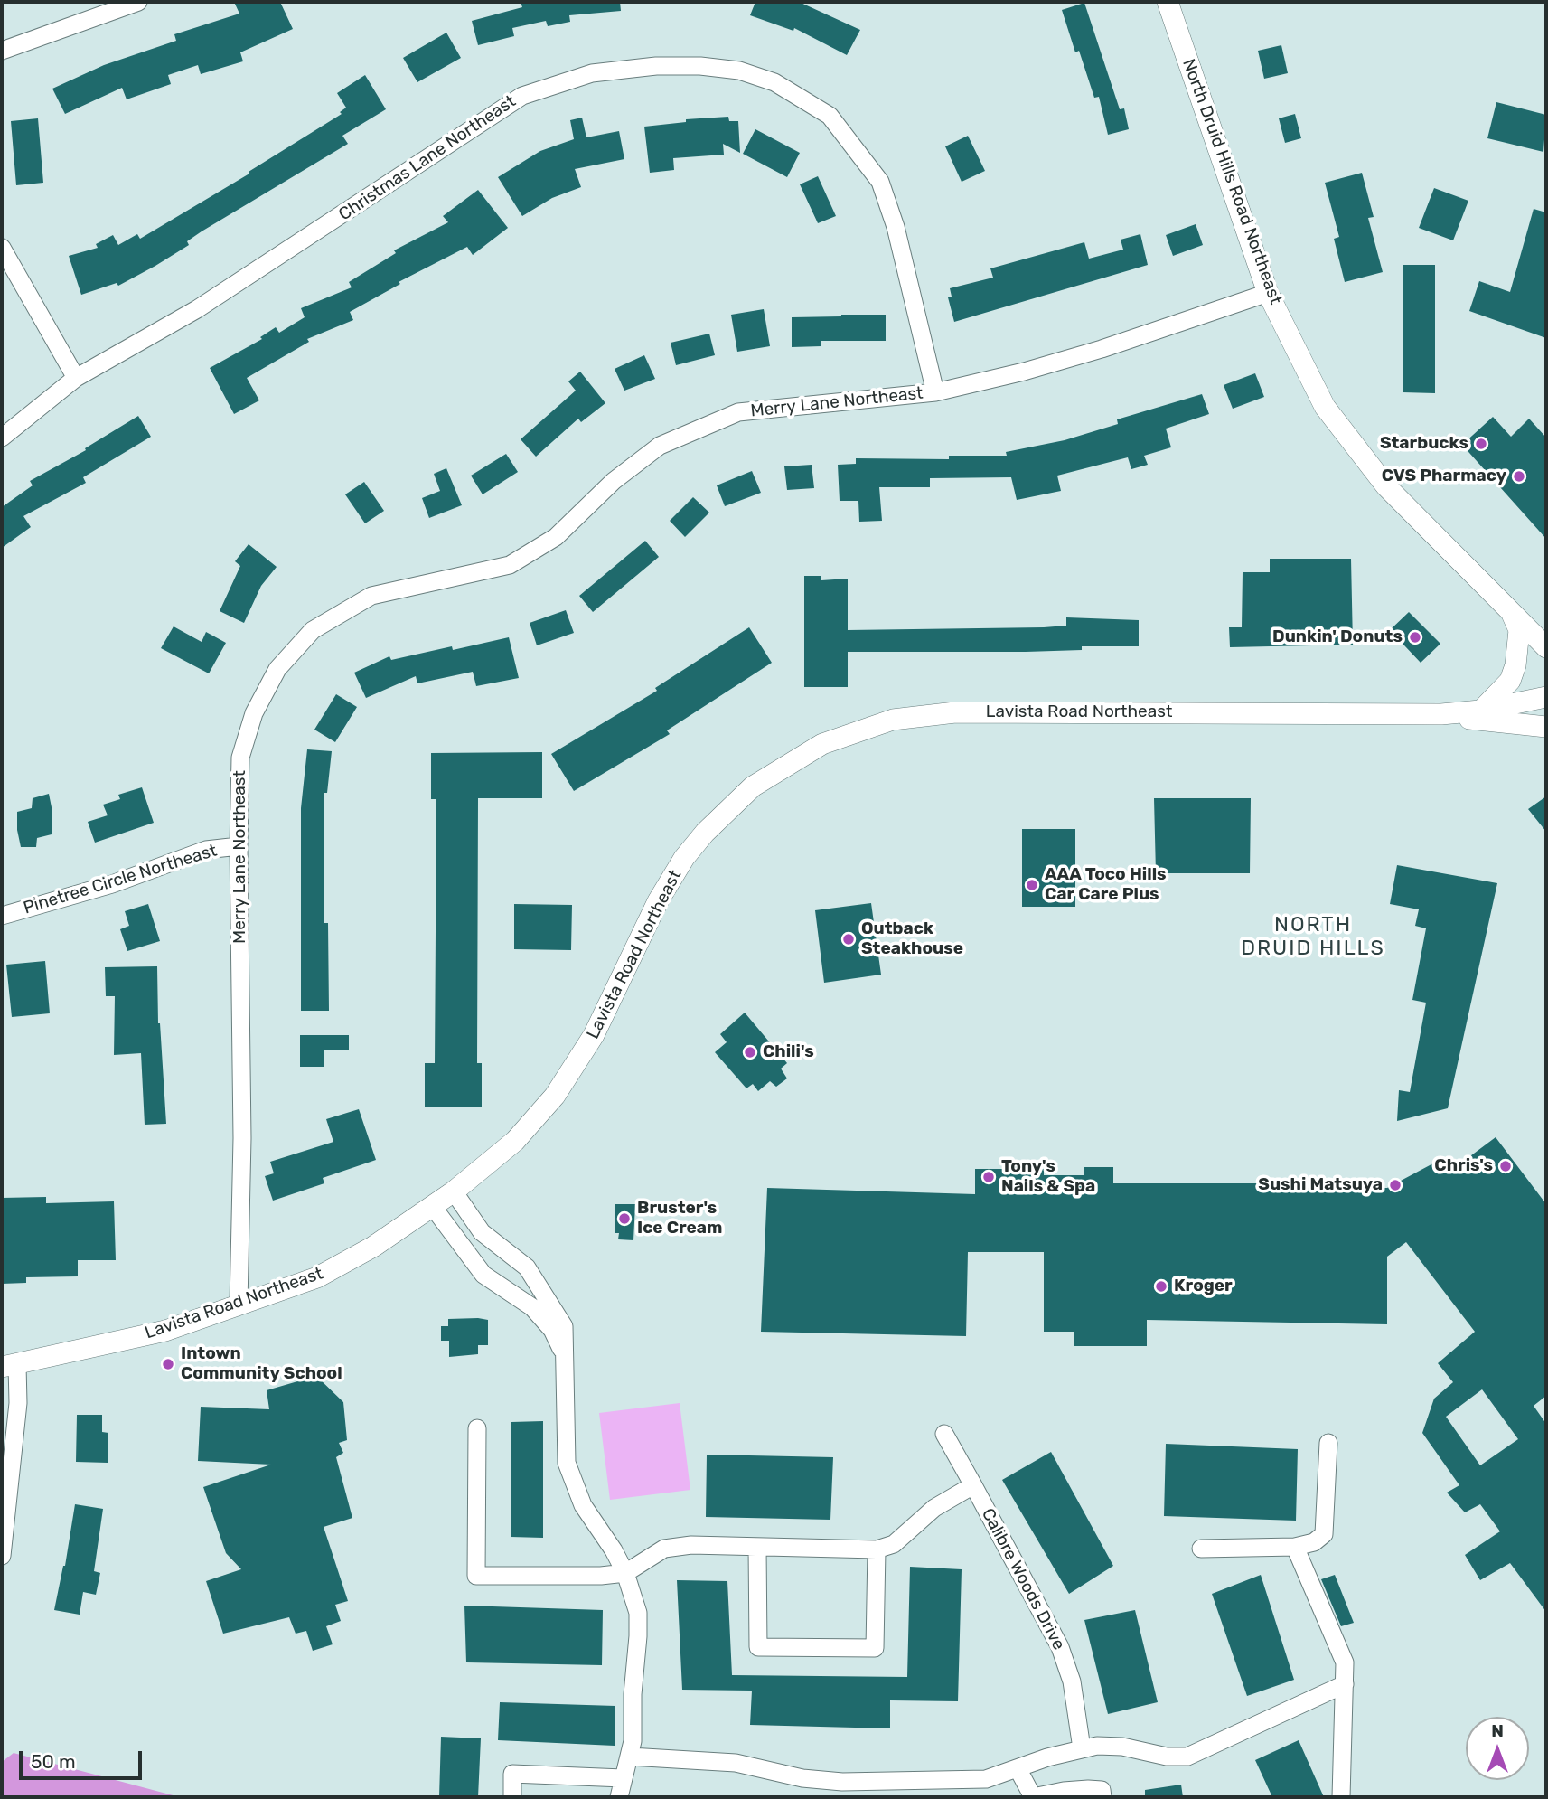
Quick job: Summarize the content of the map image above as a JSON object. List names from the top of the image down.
{
  "streets": {
    "main road": ["North Druid Hills Road Northeast", "Lavista Road Northeast"],
    "street": [
      "Christmas Lane Northeast",
      "Merry Lane Northeast",
      "Pinetree Circle Northeast",
      "Calibre Woods Drive"
    ]
  },
  "crossings": [
    ["Christmas Lane Northeast", "Merry Lane Northeast"],
    ["North Druid Hills Road Northeast", "Merry Lane Northeast"],
    ["Merry Lane Northeast", "Lavista Road Northeast"],
    ["Merry Lane Northeast", "Pinetree Circle Northeast"]
  ],
  "districts": ["NORTH DRUID HILLS"],
  "places": [
    "Starbucks",
    "CVS Pharmacy",
    "Dunkin' Donuts",
    "AAA Toco Hills Car Care Plus",
    "Outback Steakhouse",
    "Chili's",
    "Chris's",
    "Tony's Nails & Spa",
    "Sushi Matsuya",
    "Bruster's Ice Cream",
    "Kroger",
    "Intown Community School"
  ],
  "scale_bar": "50 m",
  "north": "top"
}
